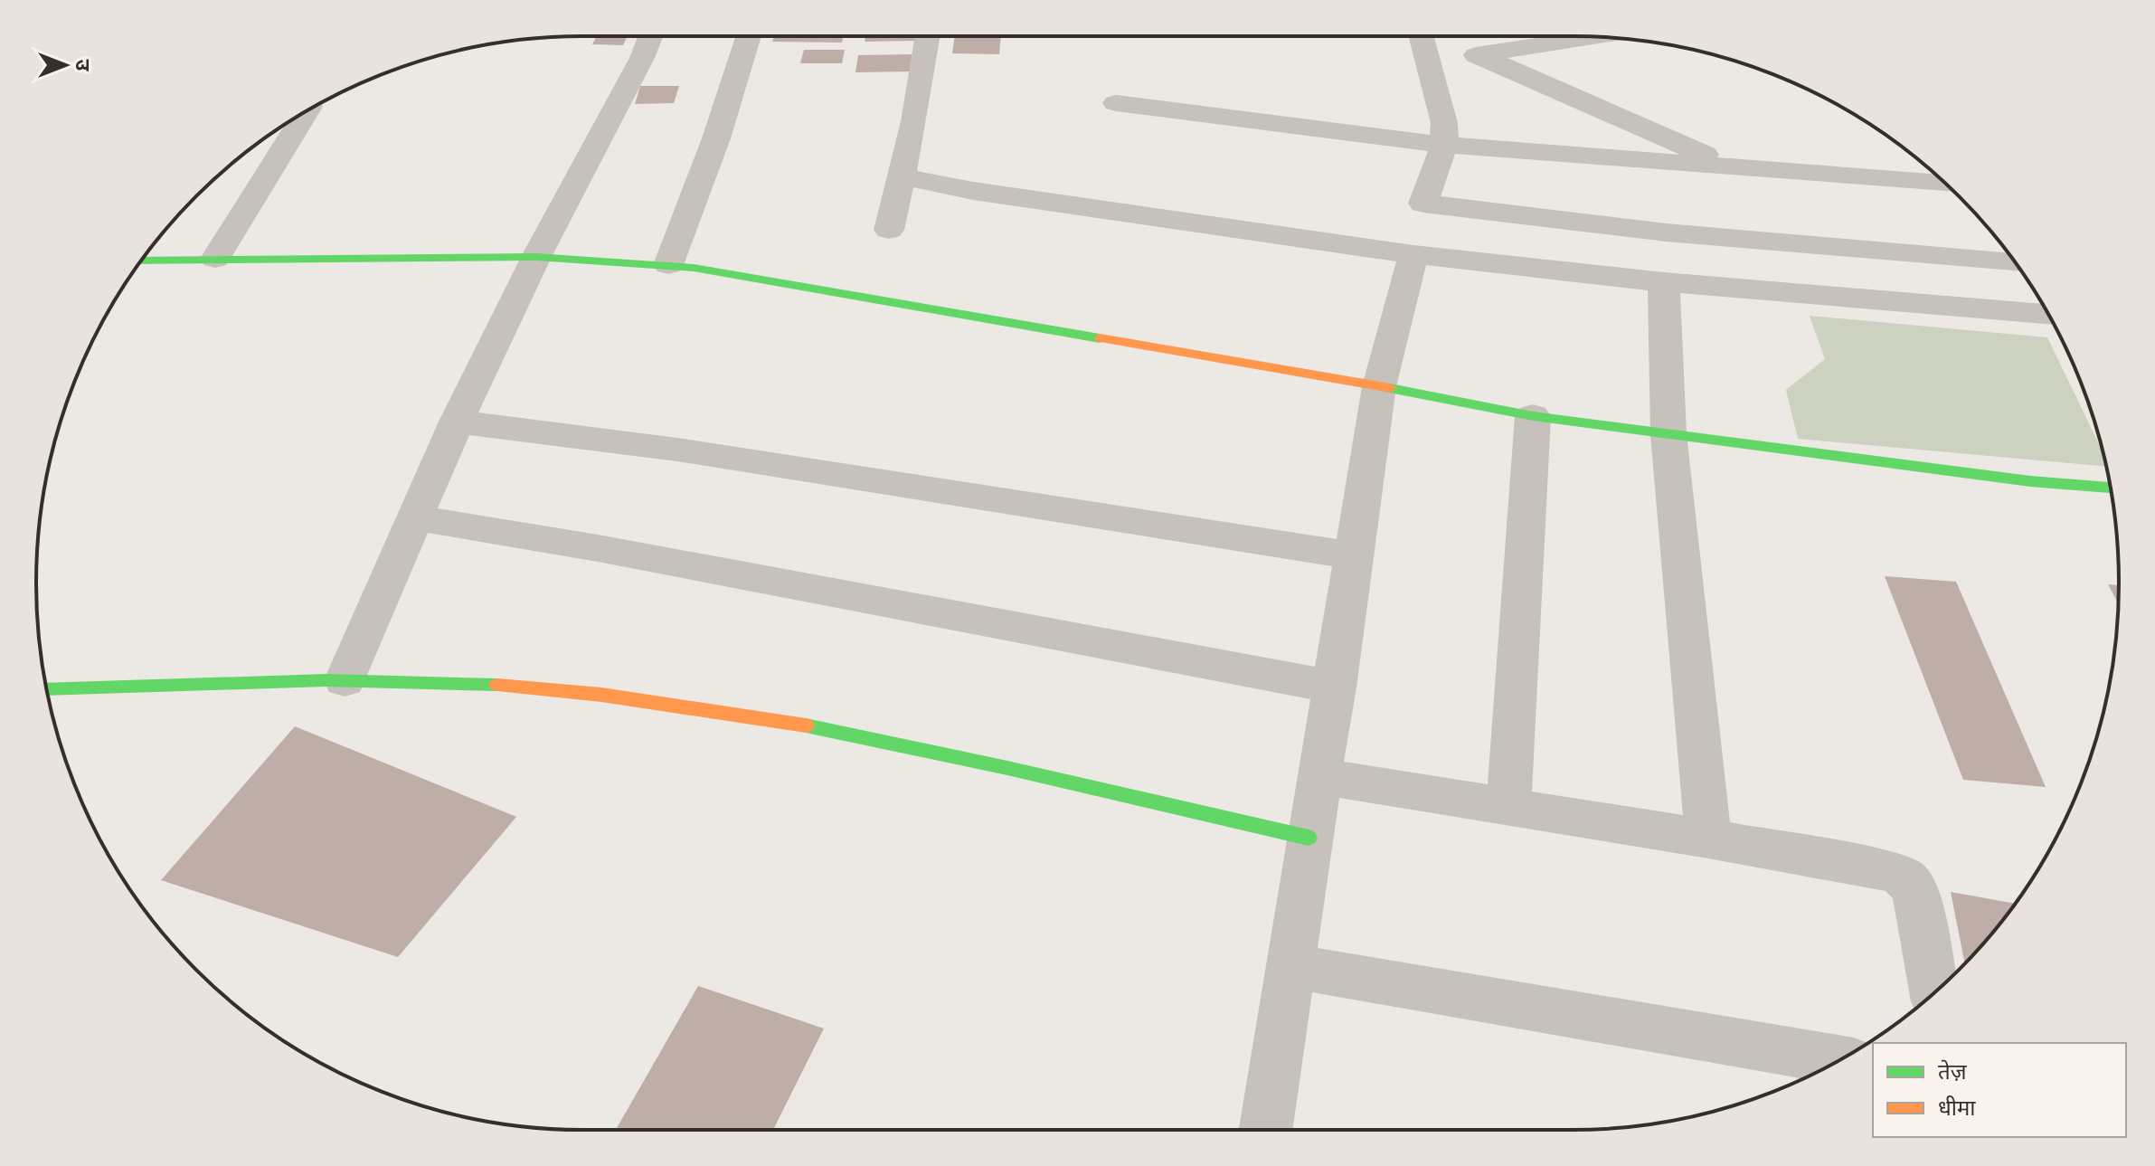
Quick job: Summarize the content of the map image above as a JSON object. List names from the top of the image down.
{
  "legend": ["तेज़", "धीमा"],
  "north": "right"
}
